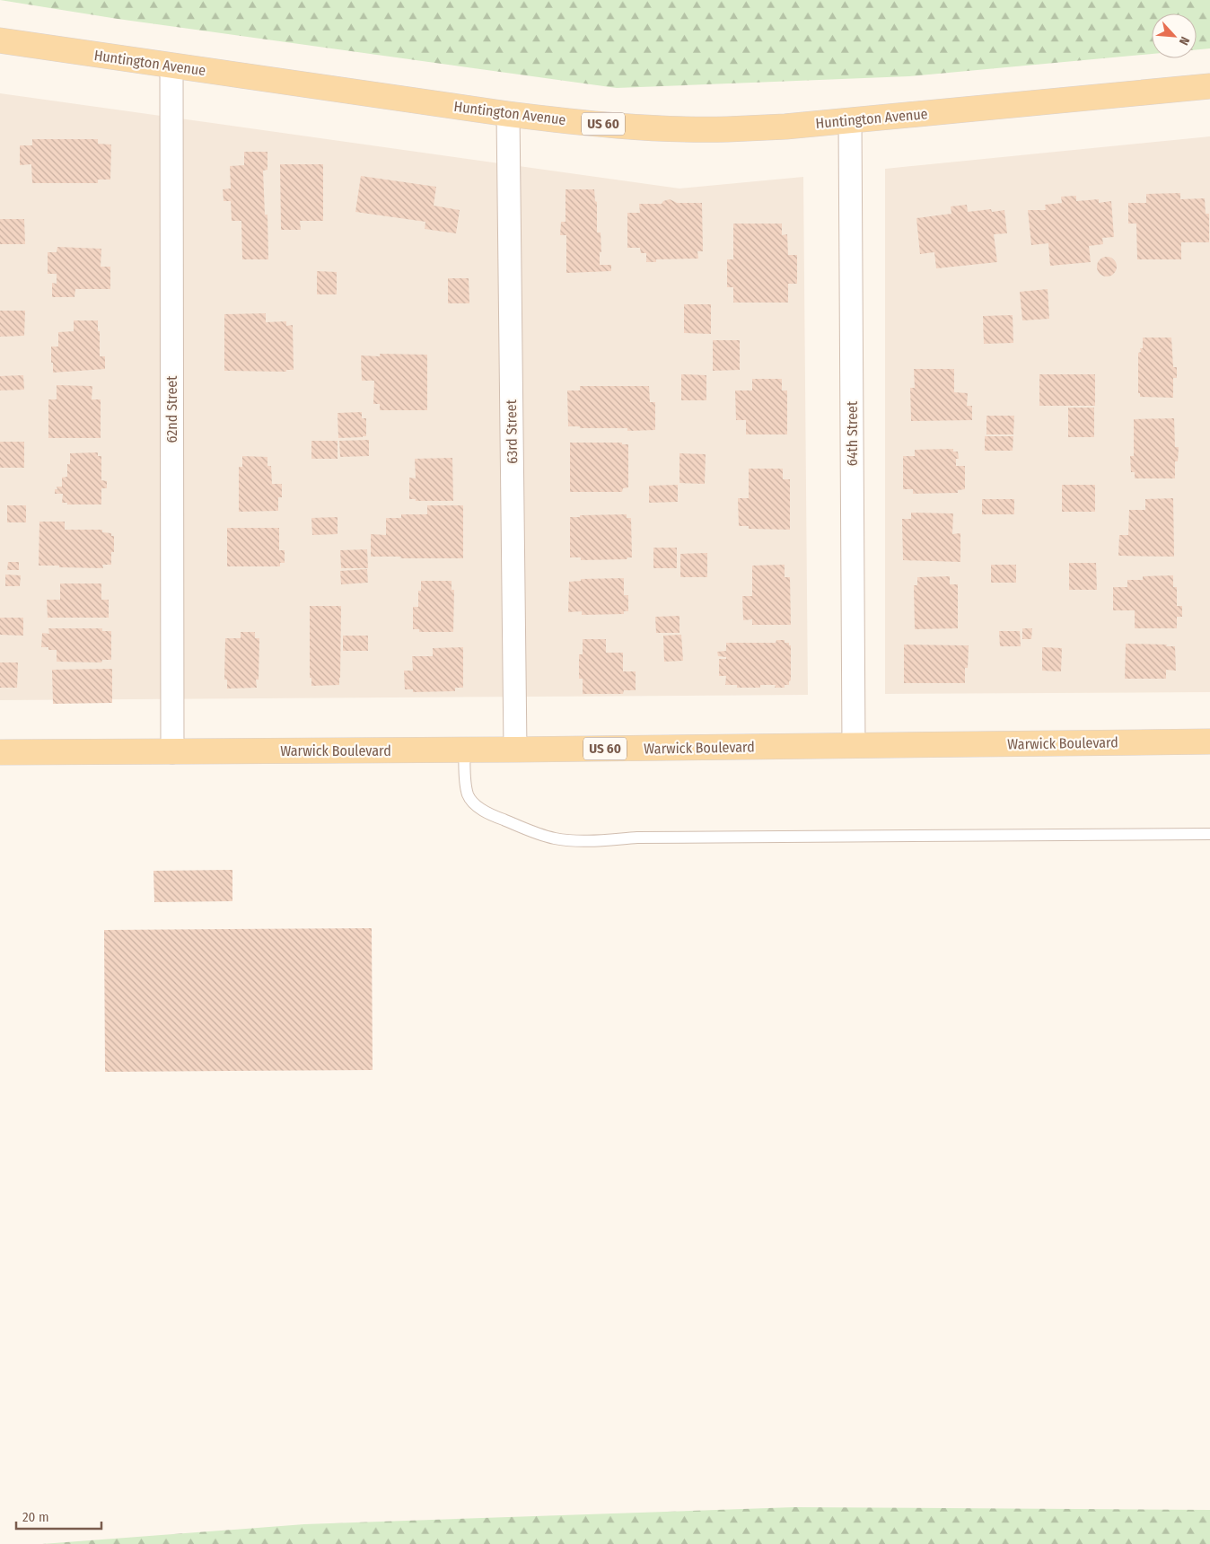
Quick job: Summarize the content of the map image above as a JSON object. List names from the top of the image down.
{
  "streets": {
    "main road": ["Huntington Avenue", "US 60", "Warwick Boulevard"],
    "street": ["62nd Street", "63rd Street", "64th Street"]
  },
  "crossings": [
    ["Huntington Avenue", "62nd Street"],
    ["Huntington Avenue", "63rd Street"],
    ["Huntington Avenue", "64th Street"],
    ["62nd Street", "Warwick Boulevard"],
    ["63rd Street", "Warwick Boulevard"],
    ["64th Street", "Warwick Boulevard"]
  ],
  "scale_bar": "20 m",
  "north": "bottom right"
}
